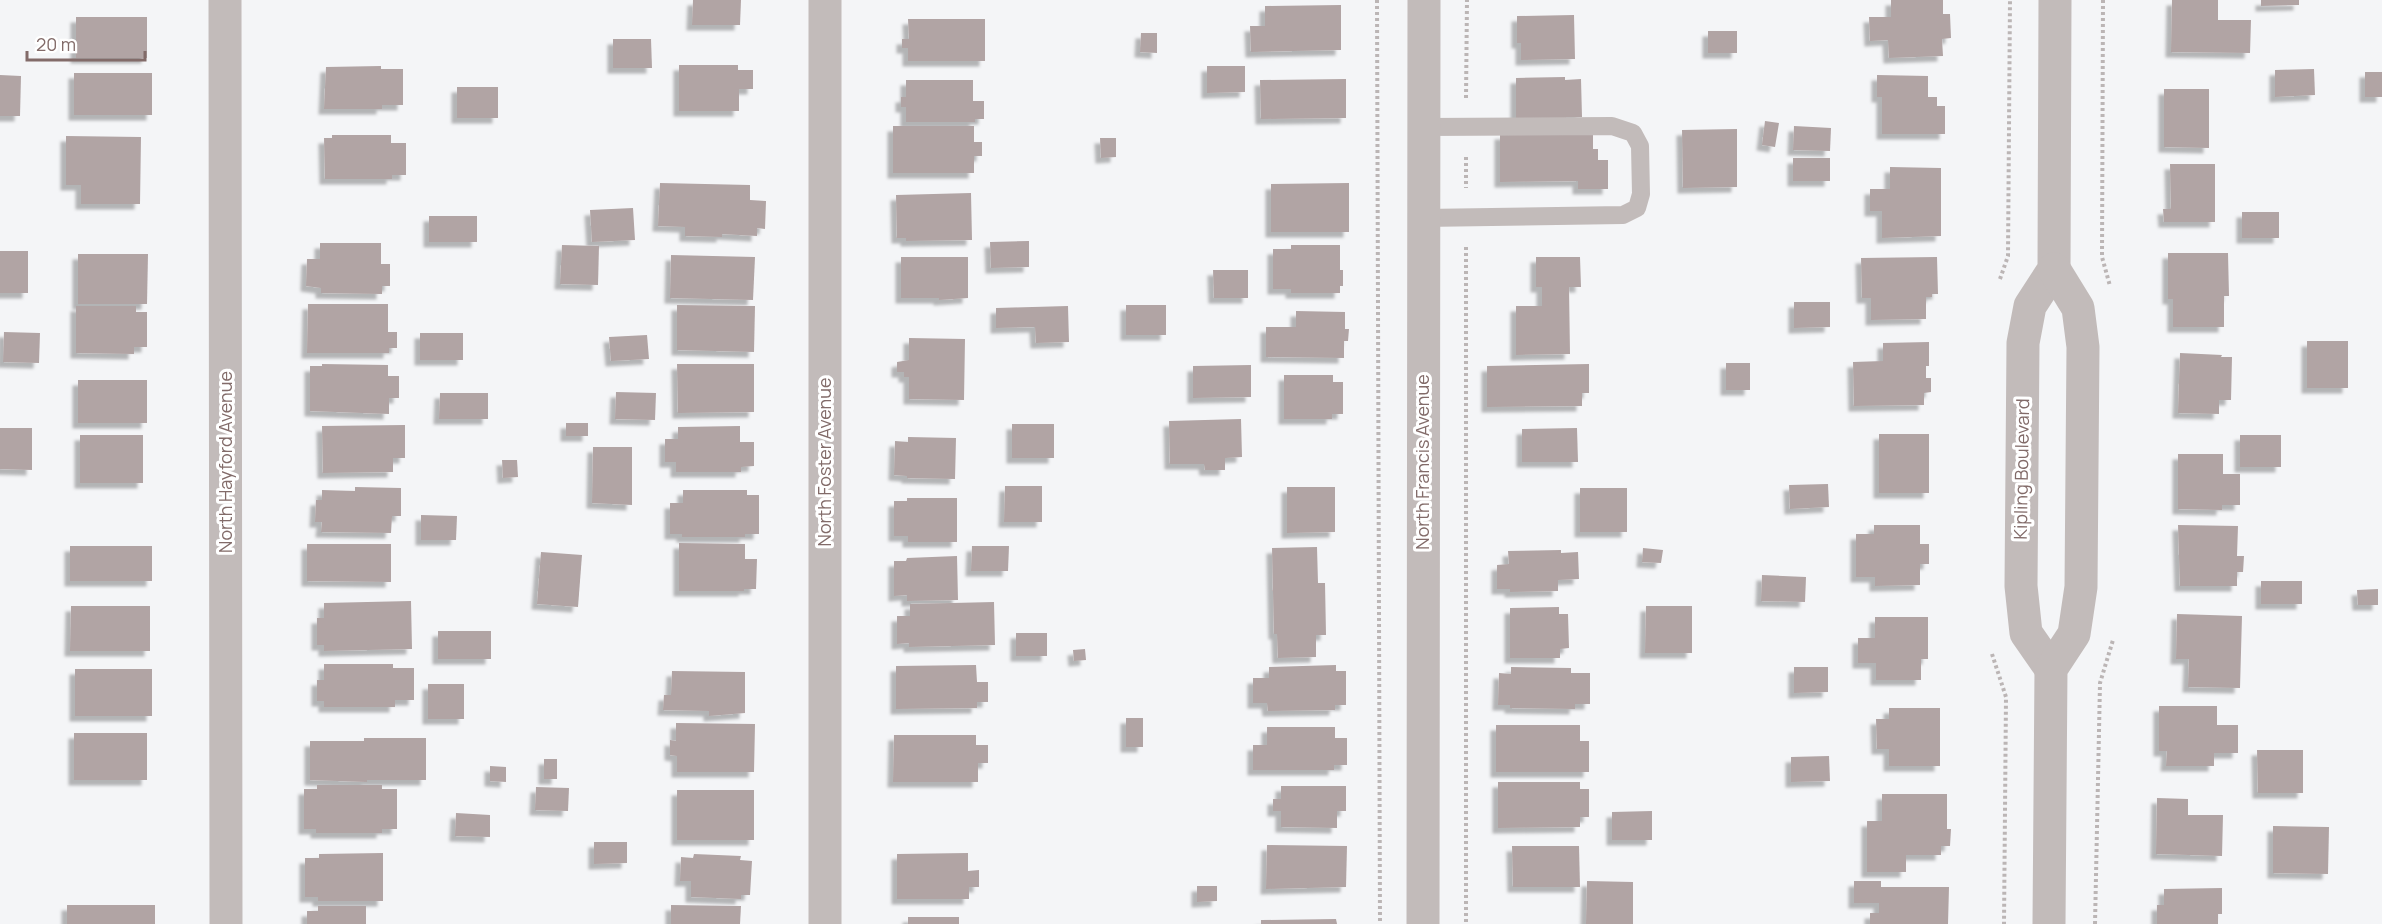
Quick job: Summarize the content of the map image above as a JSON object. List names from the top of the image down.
{
  "streets": {
    "street": [
      "North Hayford Avenue",
      "North Foster Avenue",
      "North Francis Avenue",
      "Kipling Boulevard"
    ]
  },
  "scale_bar": "20 m"
}
